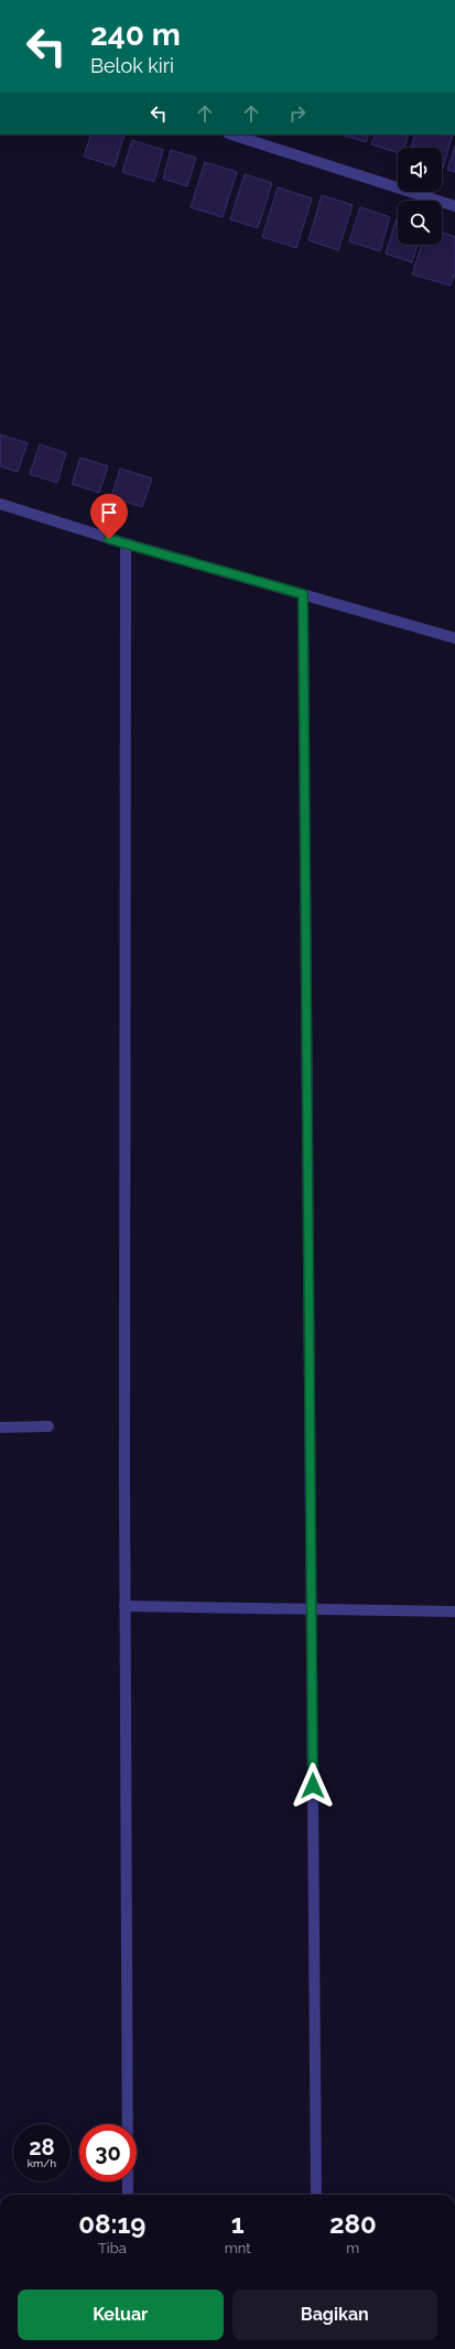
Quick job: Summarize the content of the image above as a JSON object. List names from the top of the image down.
{
  "page": {
    "turn": ["240 m", "Belok kiri"],
    "speed": "28 km/h",
    "limit": "30",
    "eta": [
      "08:19",
      "Tiba",
      "1",
      "mnt",
      "280",
      "m"
    ],
    "buttons": ["Keluar", "Bagikan"]
  }
}
